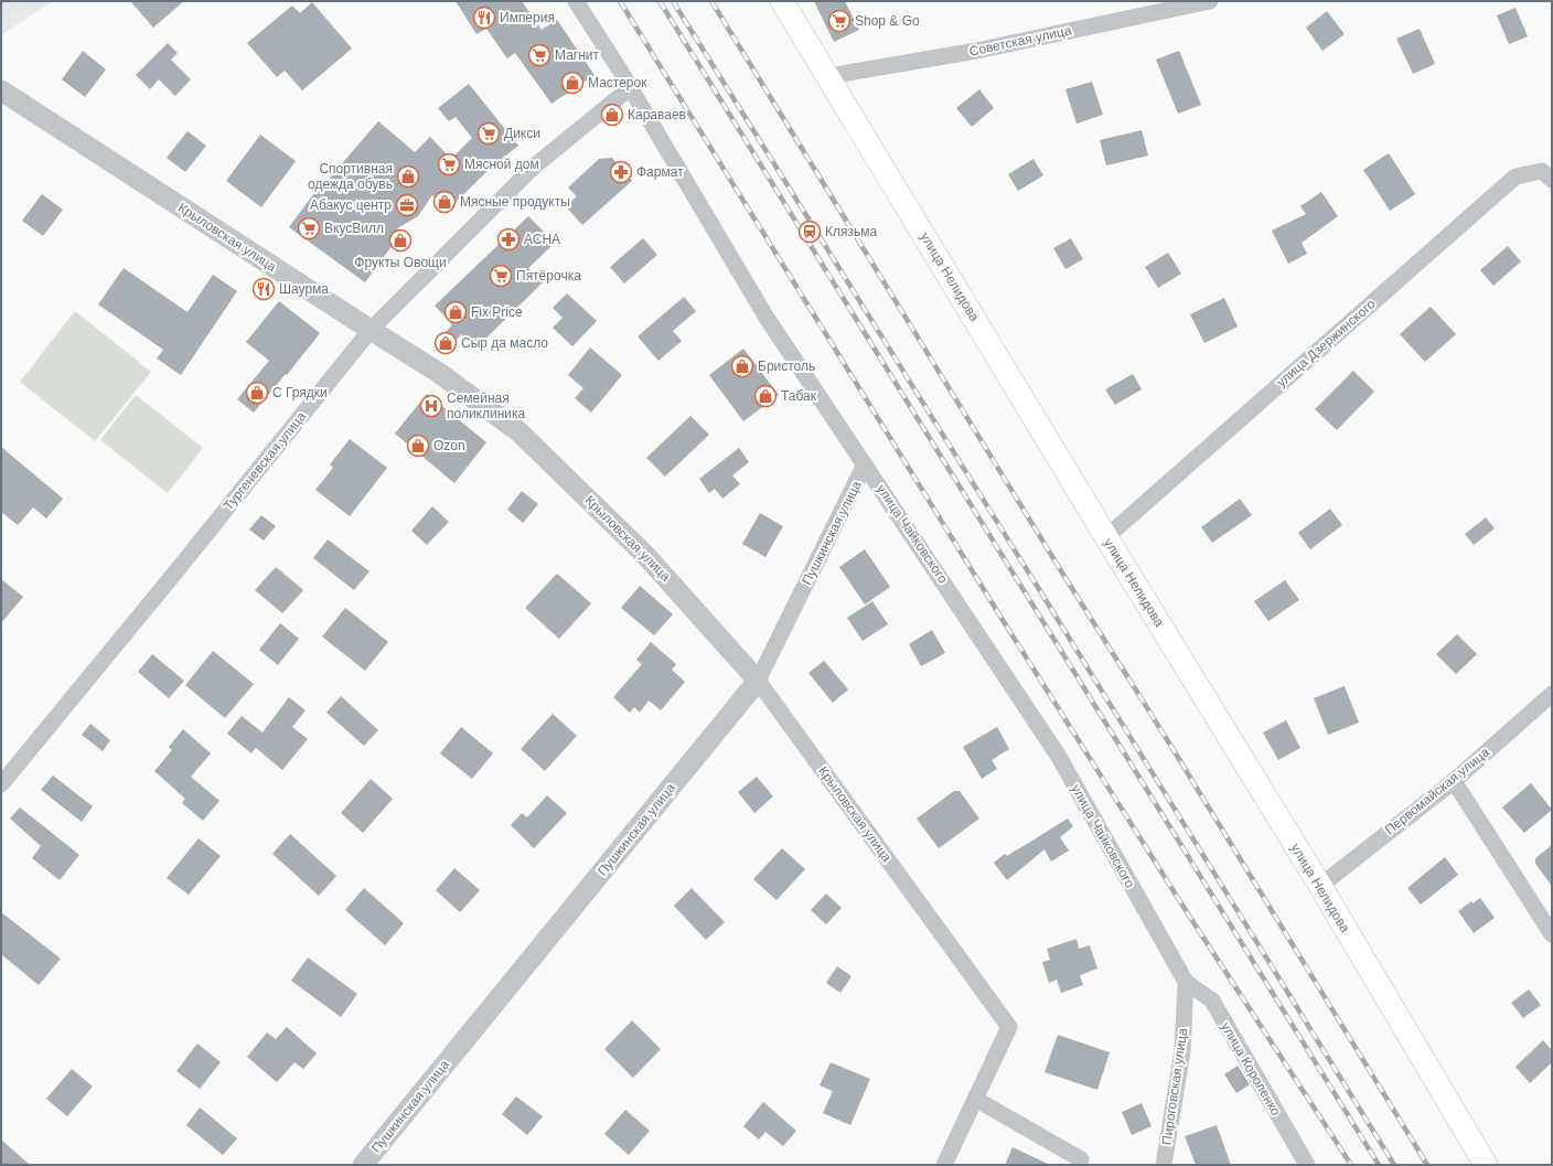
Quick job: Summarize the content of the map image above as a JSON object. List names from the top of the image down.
{
  "streets": {
    "main road": ["улица Нелидова"],
    "street": [
      "Советская улица",
      "Крыловская улица",
      "улица Дзержинского",
      "Тургеневская улица",
      "Пушкинская улица",
      "улица Чайковского",
      "Первомайская улица",
      "улица Короленко",
      "Пироговская улица"
    ]
  },
  "crossings": [
    ["Советская улица", "улица Нелидова"],
    ["Крыловская улица", "Тургеневская улица"],
    ["Крыловская улица", "Пушкинская улица"],
    ["улица Нелидова", "улица Дзержинского"],
    ["улица Нелидова", "Первомайская улица"],
    ["Тургеневская улица", "улица Чайковского"],
    ["Пушкинская улица", "улица Чайковского"],
    ["улица Чайковского", "улица Короленко"],
    ["улица Чайковского", "Пироговская улица"],
    ["улица Короленко", "Пироговская улица"]
  ],
  "places": {
    "restaurant": ["Империя", "Шаурма"],
    "supermarket": [
      "Shop & Go",
      "Магнит",
      "Дикси",
      "Мясной дом",
      "ВкусВилл",
      "Пятёрочка"
    ],
    "shop": [
      "Мастерок",
      "Караваев",
      "Спортивная одежда обувь",
      "Мясные продукты",
      "Фрукты Овощи",
      "Fix Price",
      "Сыр да масло",
      "Бристоль",
      "С Грядки",
      "Табак",
      "Ozon"
    ],
    "pharmacy": ["Фармат", "АСНА"],
    "office": ["Абакус центр"],
    "station": ["Клязьма"],
    "hospital": ["Семейная поликлиника"]
  }
}
